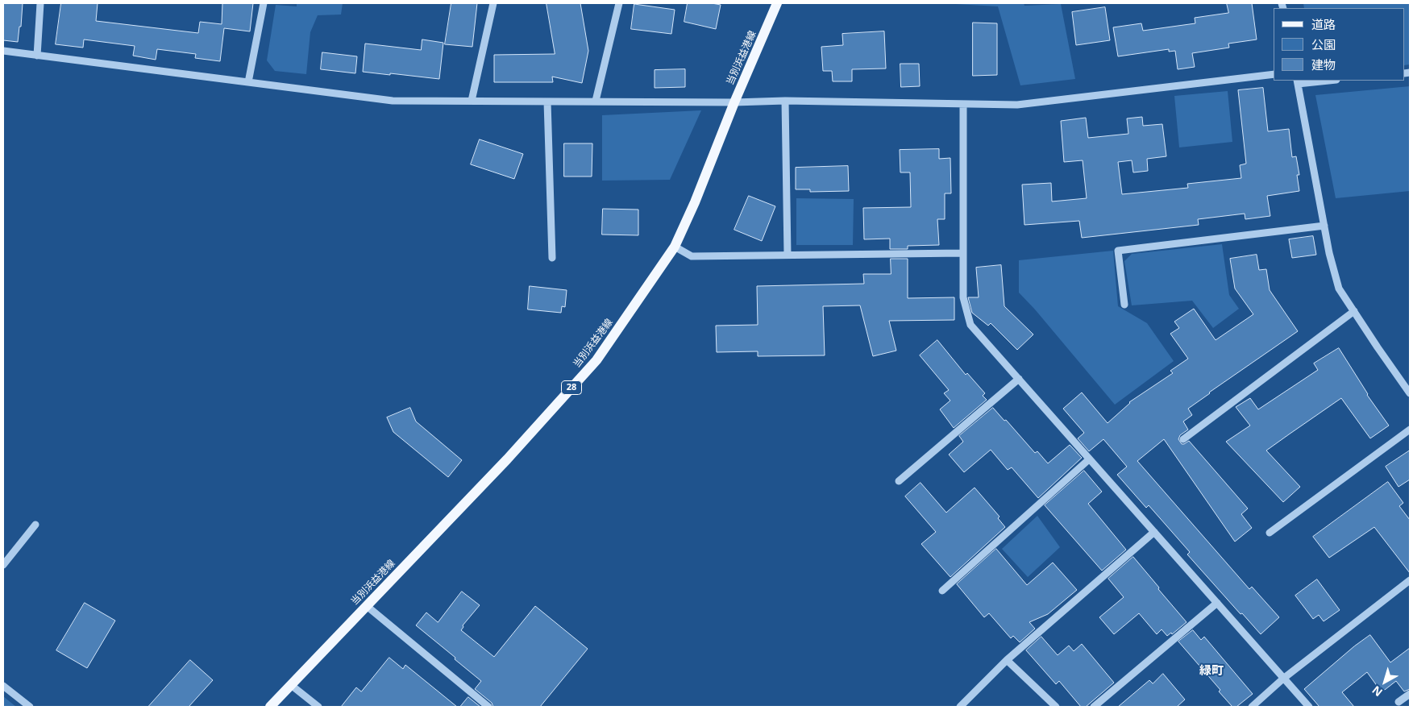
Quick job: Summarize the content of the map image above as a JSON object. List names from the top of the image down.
{
  "streets": {
    "main road": ["当別浜益港線", "28"]
  },
  "districts": ["緑町"],
  "legend": ["道路", "公園", "建物"],
  "north": "bottom left"
}
